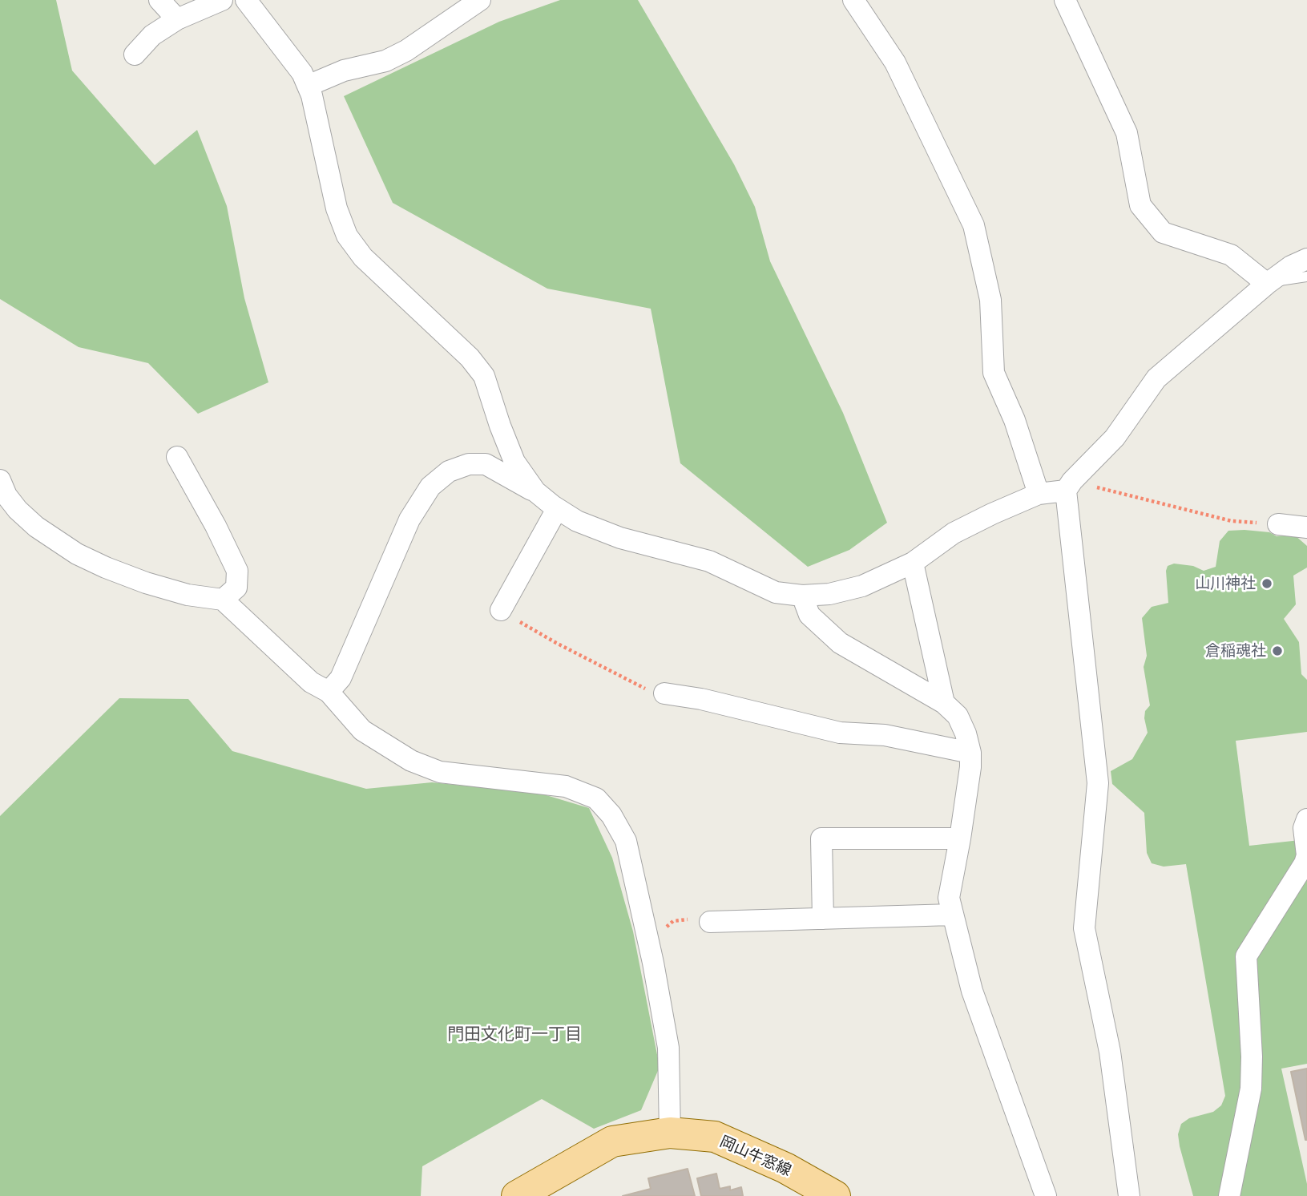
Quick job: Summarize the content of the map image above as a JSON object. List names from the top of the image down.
{
  "streets": {
    "main road": ["岡山牛窓線"]
  },
  "districts": ["門田文化町一丁目"],
  "places": ["山川神社", "倉稲魂社"]
}
